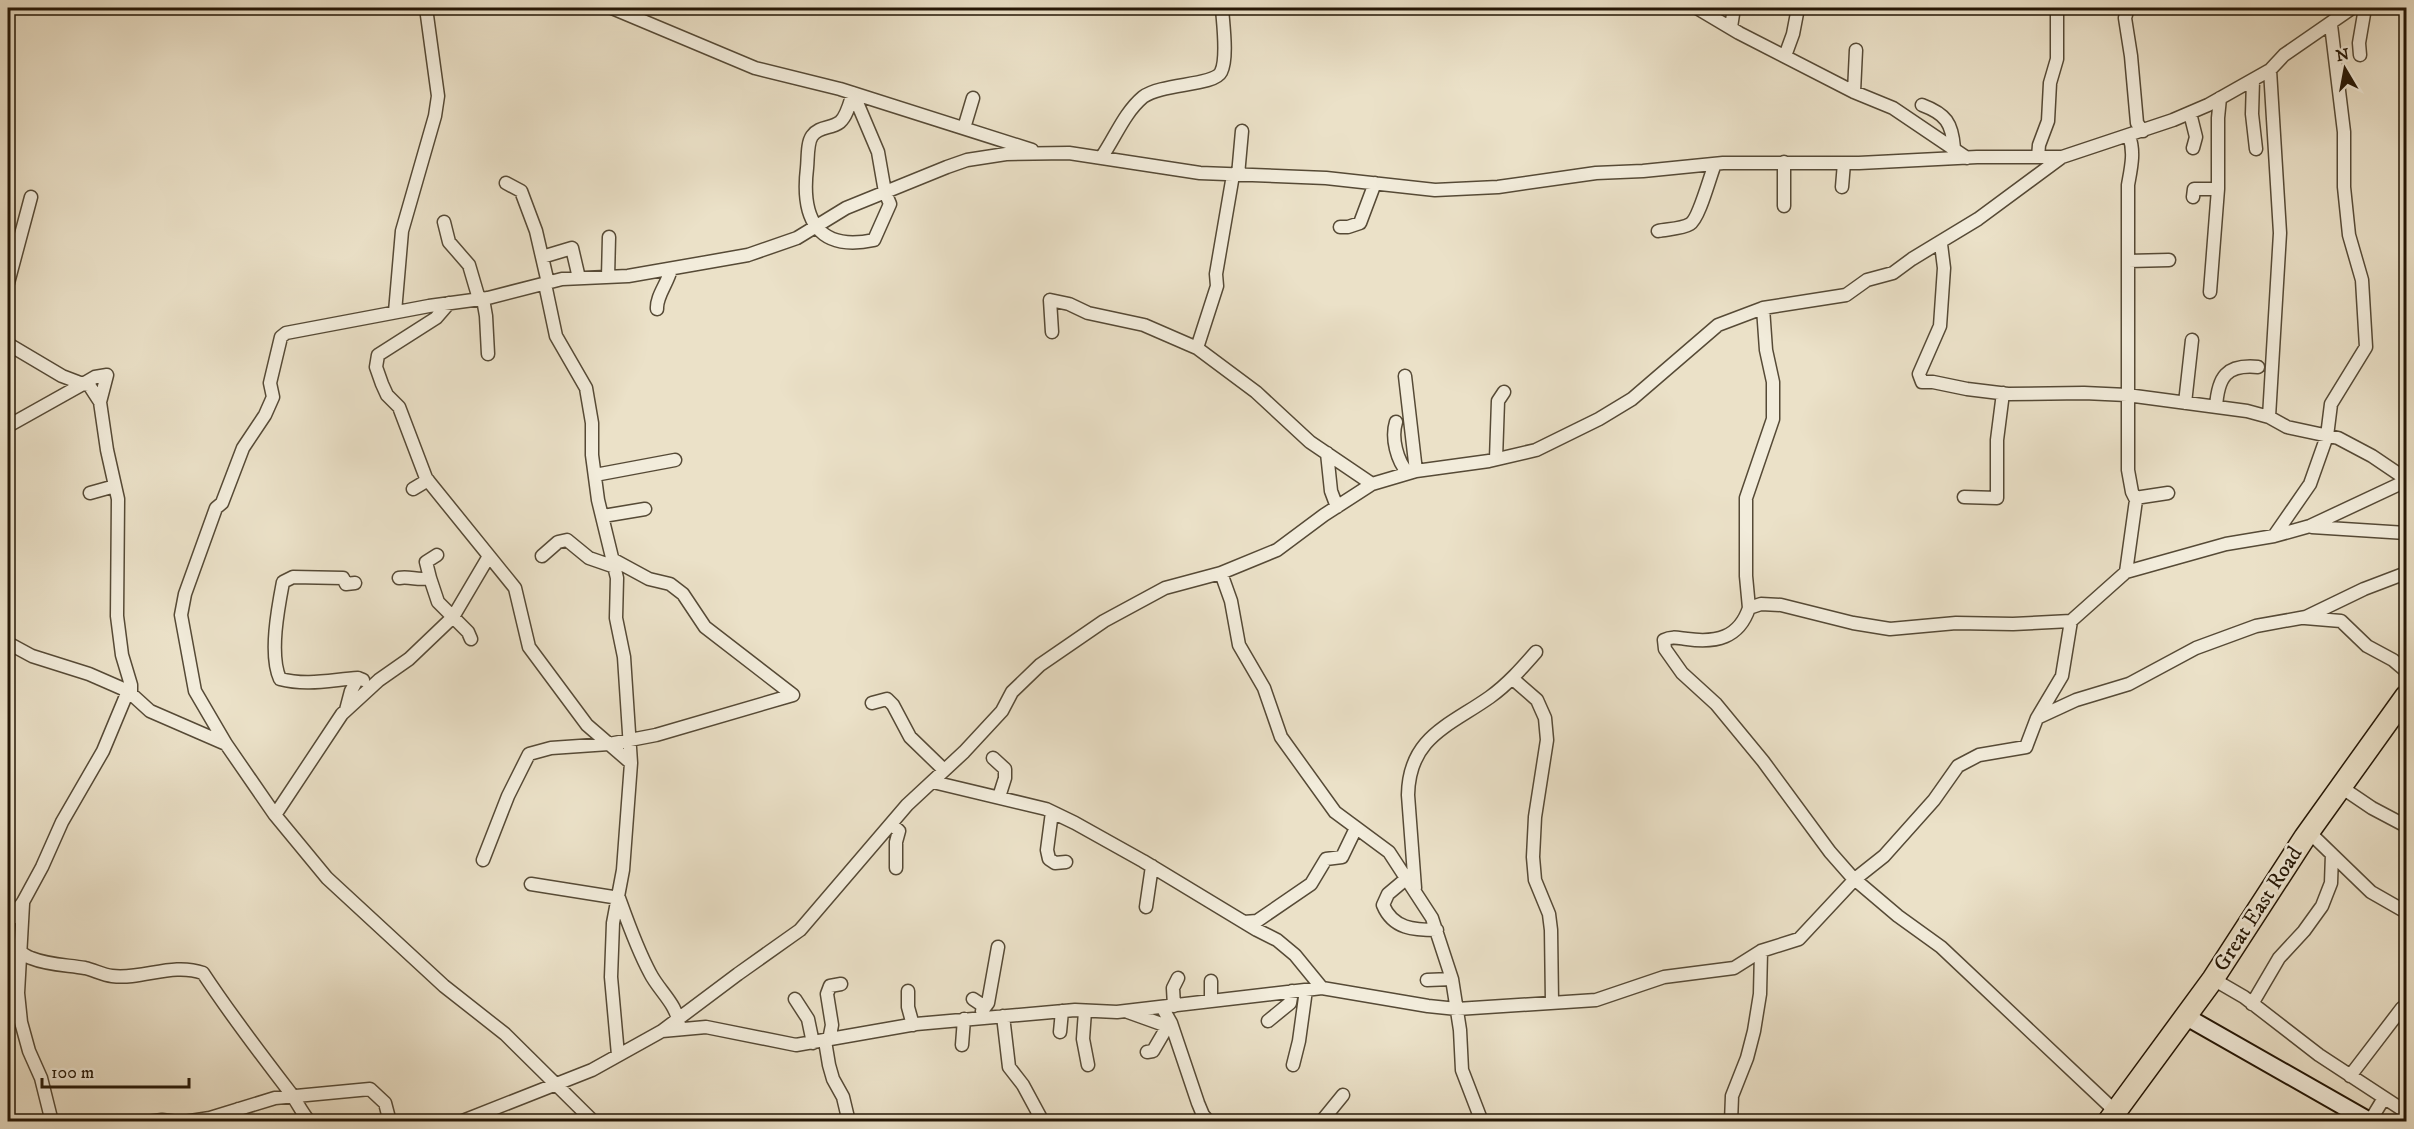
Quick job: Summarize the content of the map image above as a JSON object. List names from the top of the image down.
{
  "streets": {
    "highway": ["Great East Road"]
  },
  "scale_bar": "100 m",
  "north": "top"
}
